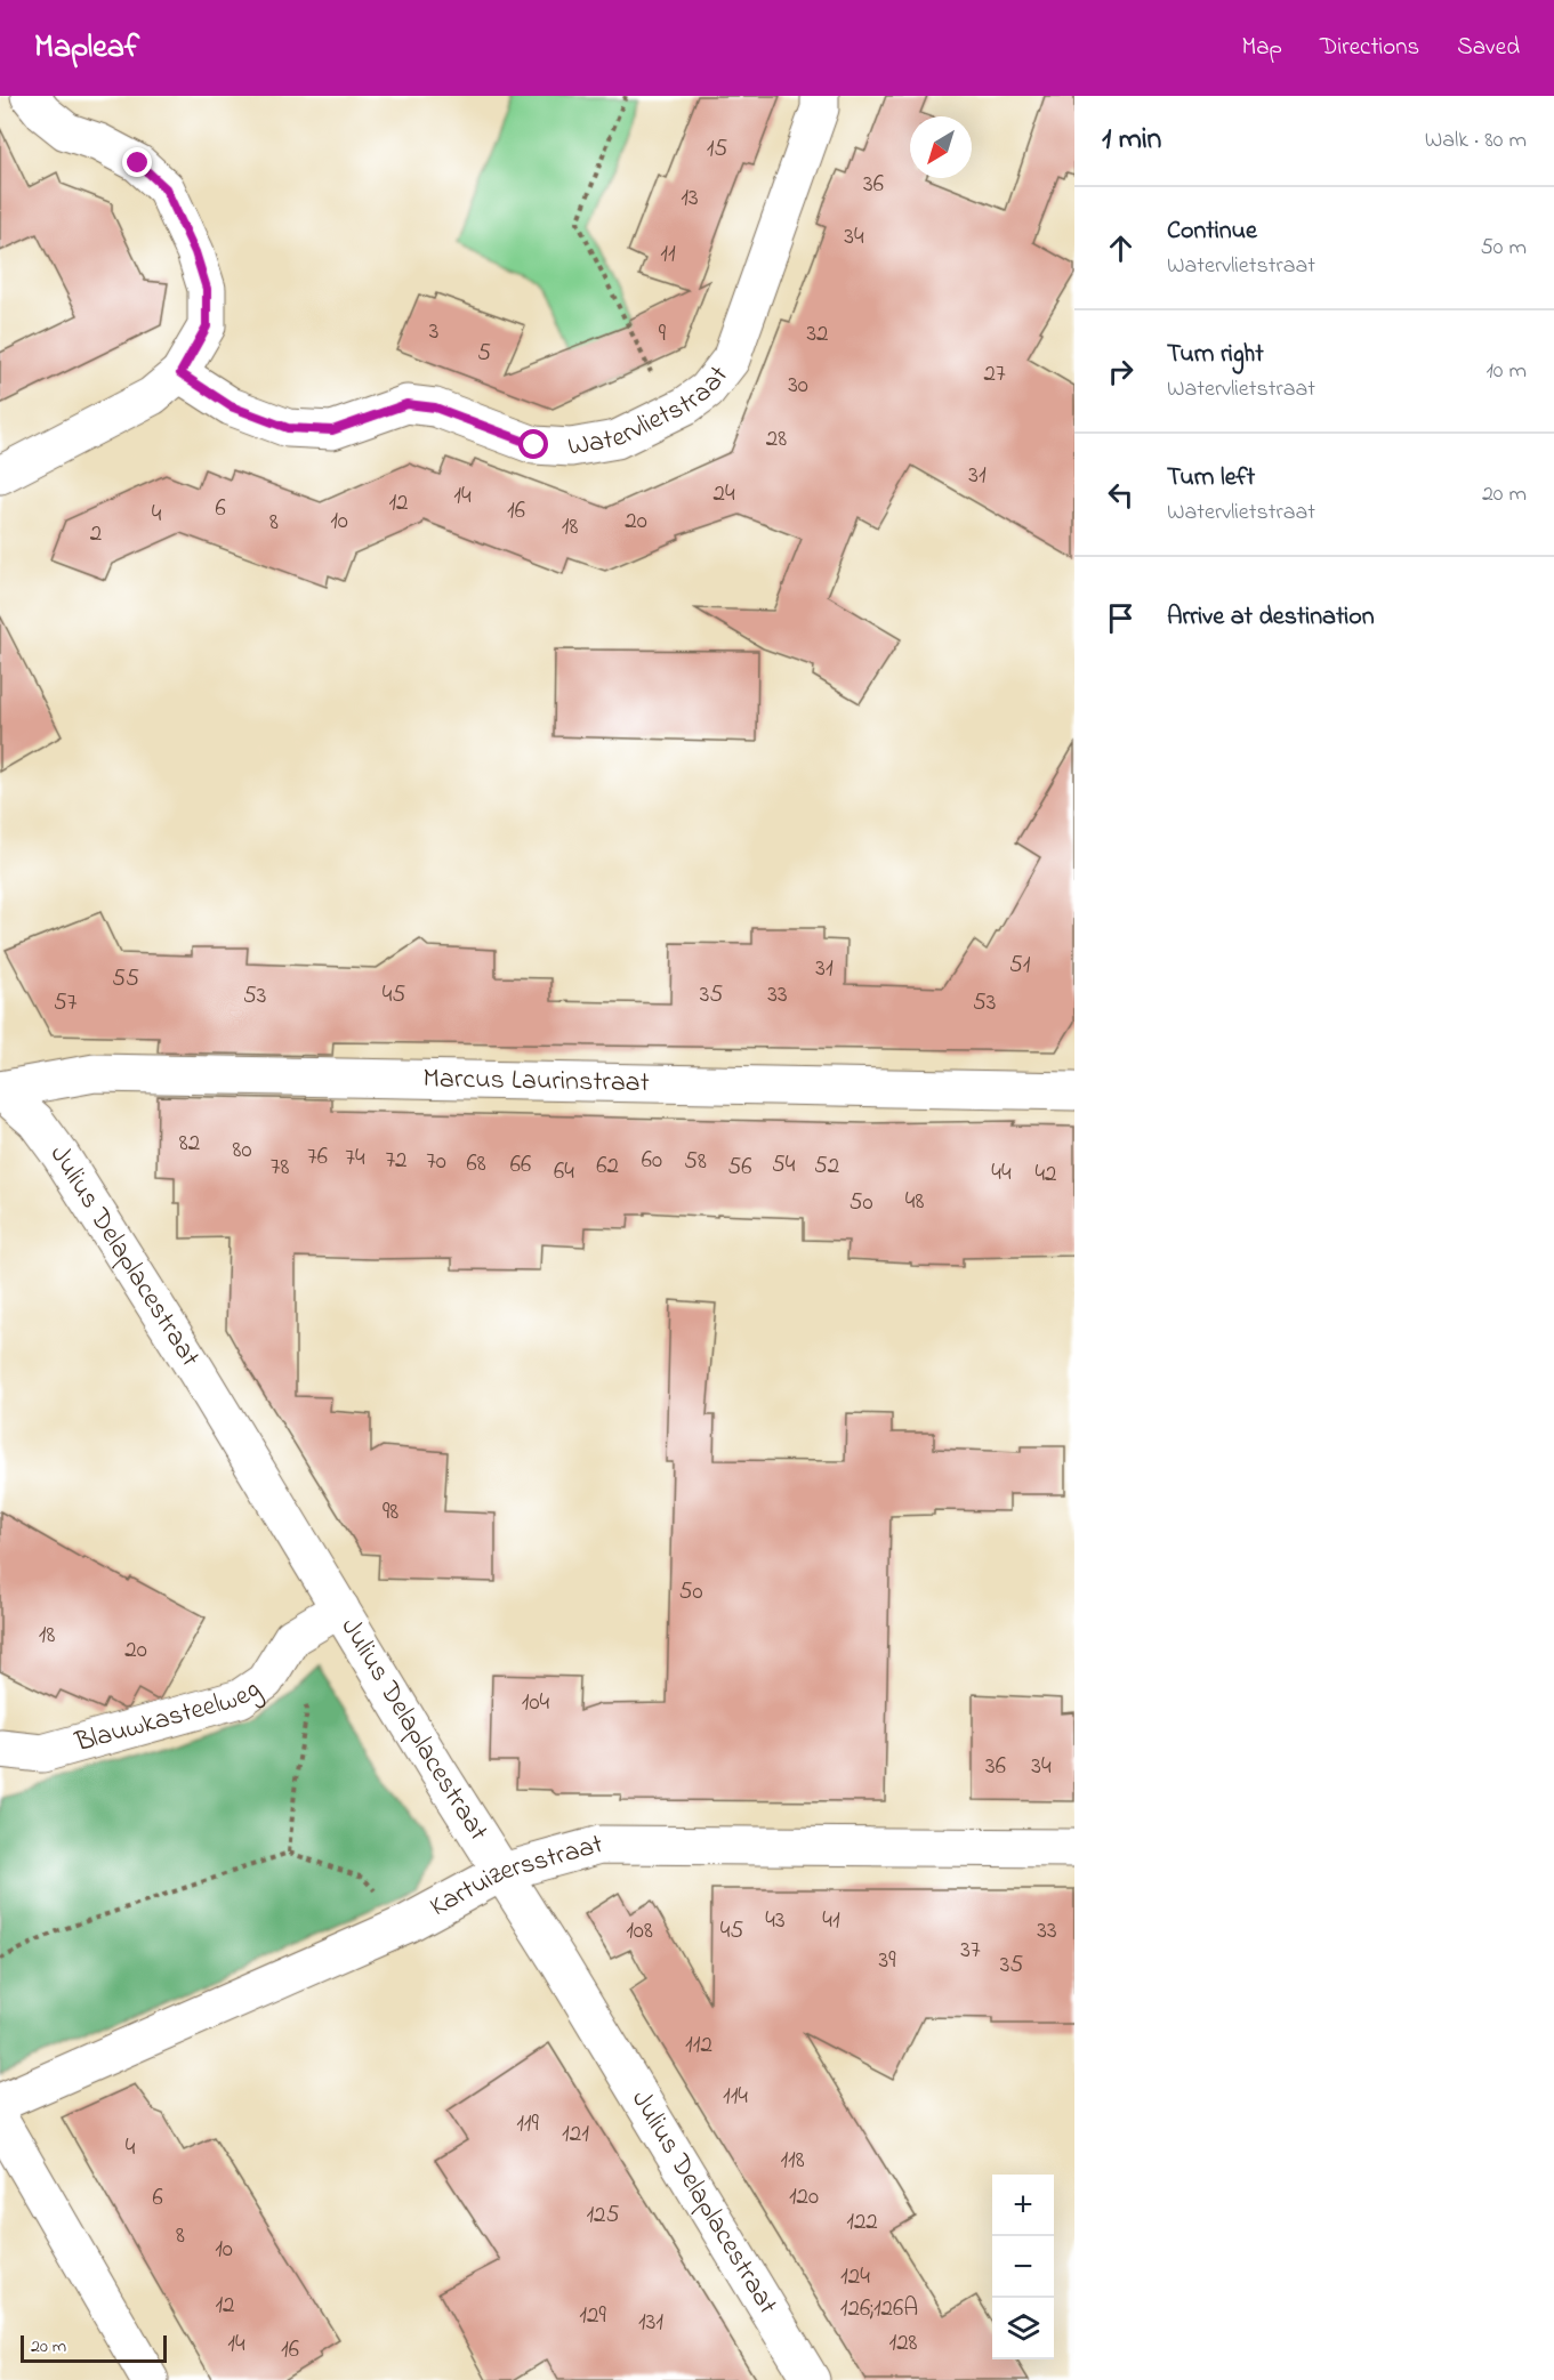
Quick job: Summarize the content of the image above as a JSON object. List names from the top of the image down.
{
  "streets": {
    "street": [
      "Watervlietstraat",
      "Marcus Laurinstraat",
      "Julius Delaplacestraat",
      "Blauwkasteelweg",
      "Kartuizersstraat"
    ]
  },
  "crossings": [
    ["Marcus Laurinstraat", "Julius Delaplacestraat"],
    ["Julius Delaplacestraat", "Blauwkasteelweg"],
    ["Julius Delaplacestraat", "Kartuizersstraat"]
  ],
  "house_numbers": [
    "15",
    "36",
    "13",
    "34",
    "11",
    "3",
    "9",
    "32",
    "5",
    "27",
    "30",
    "28",
    "31",
    "24",
    "14",
    "12",
    "6",
    "16",
    "4",
    "10",
    "20",
    "8",
    "18",
    "2",
    "51",
    "31",
    "55",
    "45",
    "35",
    "33",
    "53",
    "57",
    "53",
    "82",
    "80",
    "76",
    "74",
    "72",
    "60",
    "70",
    "58",
    "68",
    "66",
    "54",
    "62",
    "52",
    "78",
    "56",
    "64",
    "44",
    "42",
    "48",
    "50",
    "98",
    "50",
    "18",
    "20",
    "104",
    "36",
    "34",
    "43",
    "41",
    "108",
    "45",
    "33",
    "37",
    "39",
    "35",
    "112",
    "114",
    "119",
    "121",
    "4",
    "118",
    "120",
    "6",
    "125",
    "122",
    "8",
    "10",
    "124",
    "12",
    "126;126A",
    "129",
    "131",
    "128",
    "14",
    "16"
  ],
  "scale_bar": "20 m",
  "north": "bottom left",
  "page": {
    "header": "Mapleaf",
    "nav": ["Map", "Directions", "Saved"],
    "heading": ["1 min", "Walk · 80 m"],
    "list": [
      ["Continue", "Watervlietstraat", "50 m"],
      ["Turn right", "Watervlietstraat", "10 m"],
      ["Turn left", "Watervlietstraat", "20 m"],
      "Arrive at destination"
    ],
    "map_buttons": ["+", "−"],
    "scale": "20 m"
  }
}
